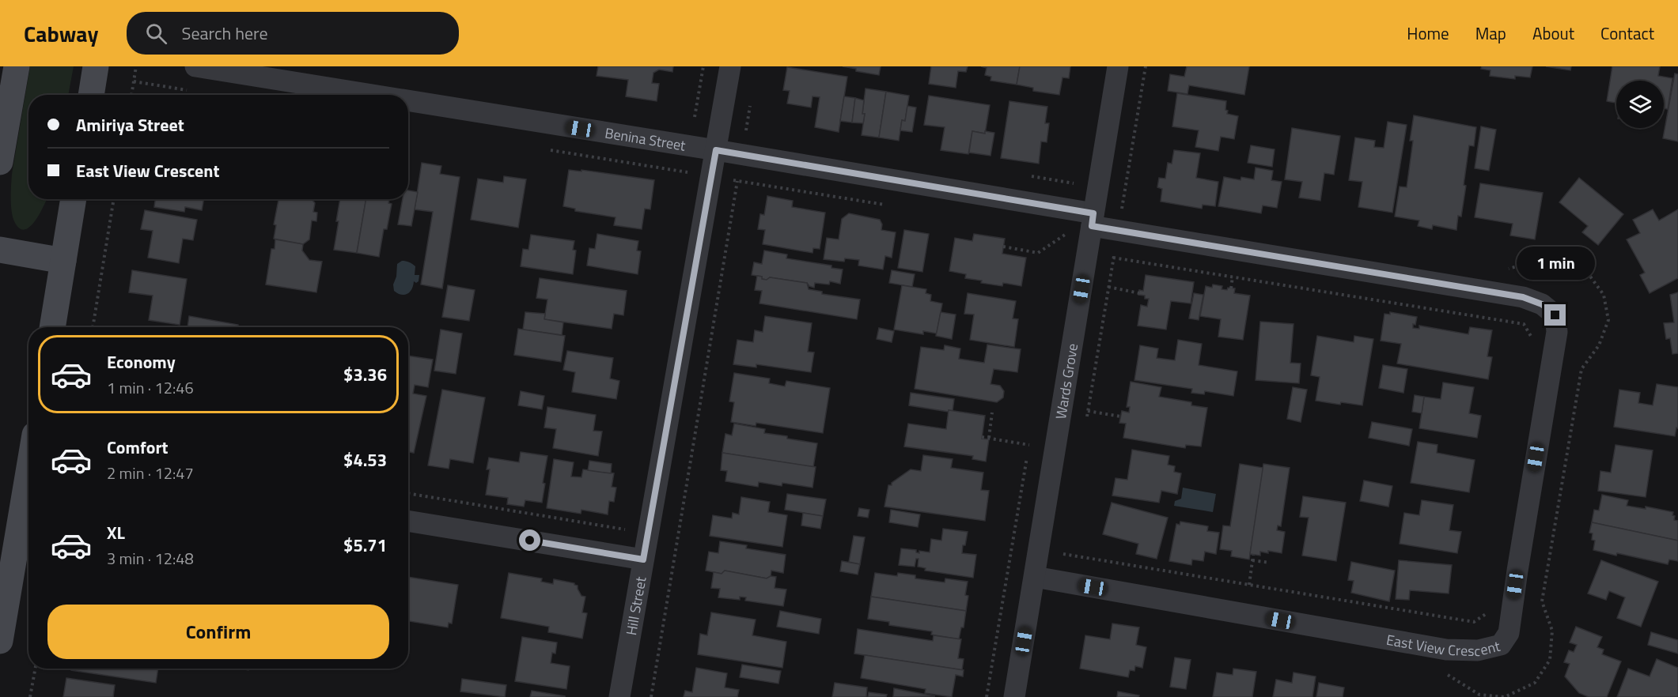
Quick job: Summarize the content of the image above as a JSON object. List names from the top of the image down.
{
  "streets": {
    "street": [
      "Benina Street",
      "Wards Grove",
      "Hill Street",
      "East View Crescent"
    ]
  },
  "crossings": [
    ["Benina Street", "Wards Grove"],
    ["Benina Street", "Hill Street"],
    ["Benina Street", "East View Crescent"],
    ["Wards Grove", "East View Crescent"]
  ],
  "page": {
    "header": "Cabway",
    "search": "Search here",
    "nav": [
      "Home",
      "Map",
      "About",
      "Contact"
    ],
    "banner": ["Amiriya Street", "East View Crescent"],
    "bubble": "1 min",
    "list": [
      {
        "name": "Economy",
        "note": "1 min · 12:46",
        "value": "$3.36"
      },
      {
        "name": "Comfort",
        "note": "2 min · 12:47",
        "value": "$4.53"
      },
      {
        "name": "XL",
        "note": "3 min · 12:48",
        "value": "$5.71"
      }
    ],
    "buttons": "Confirm"
  }
}
